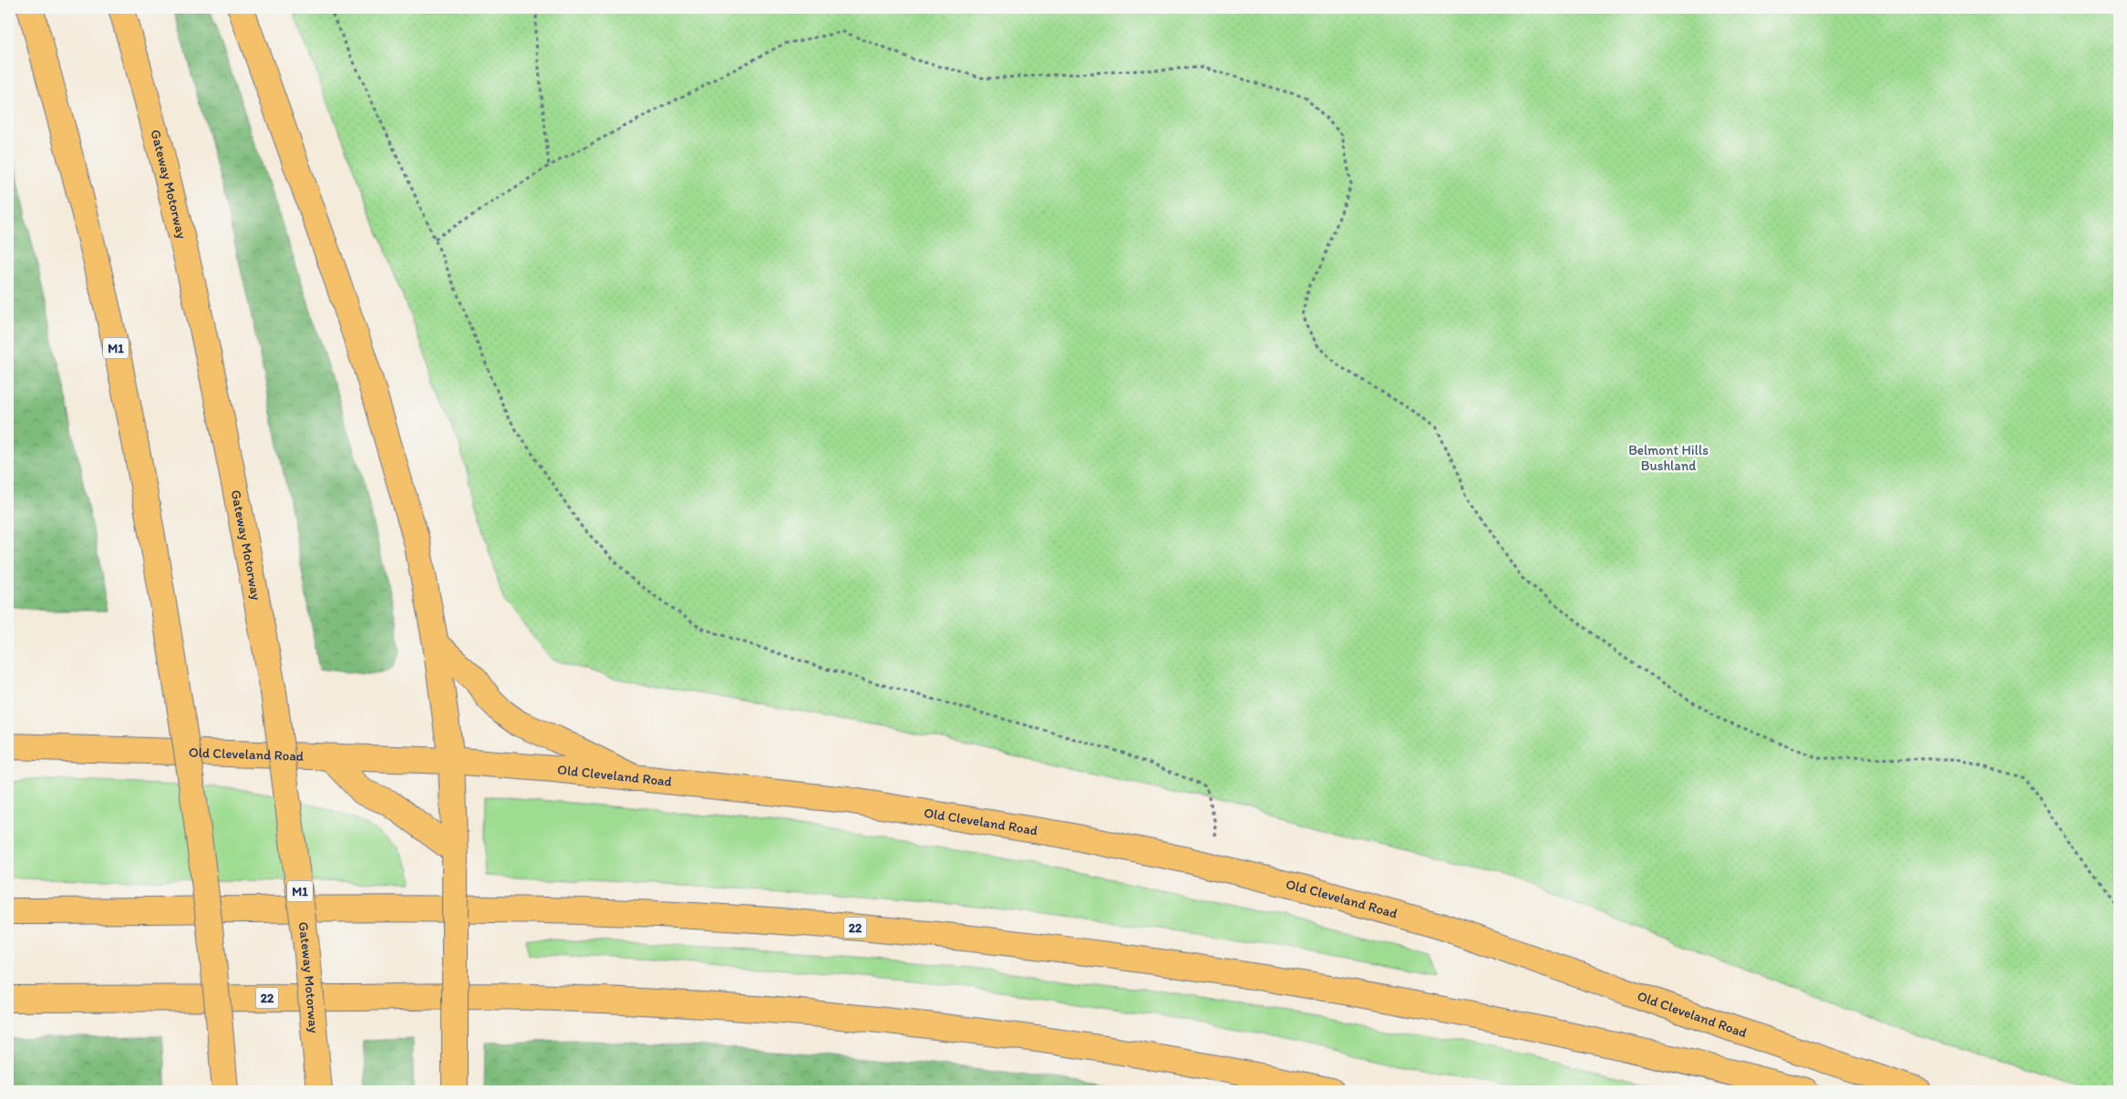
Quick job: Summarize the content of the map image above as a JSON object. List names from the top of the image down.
{
  "streets": {
    "main road": [
      "Gateway Motorway",
      "M1",
      "Old Cleveland Road",
      "22"
    ]
  },
  "parks": ["Belmont Hills Bushland"]
}
